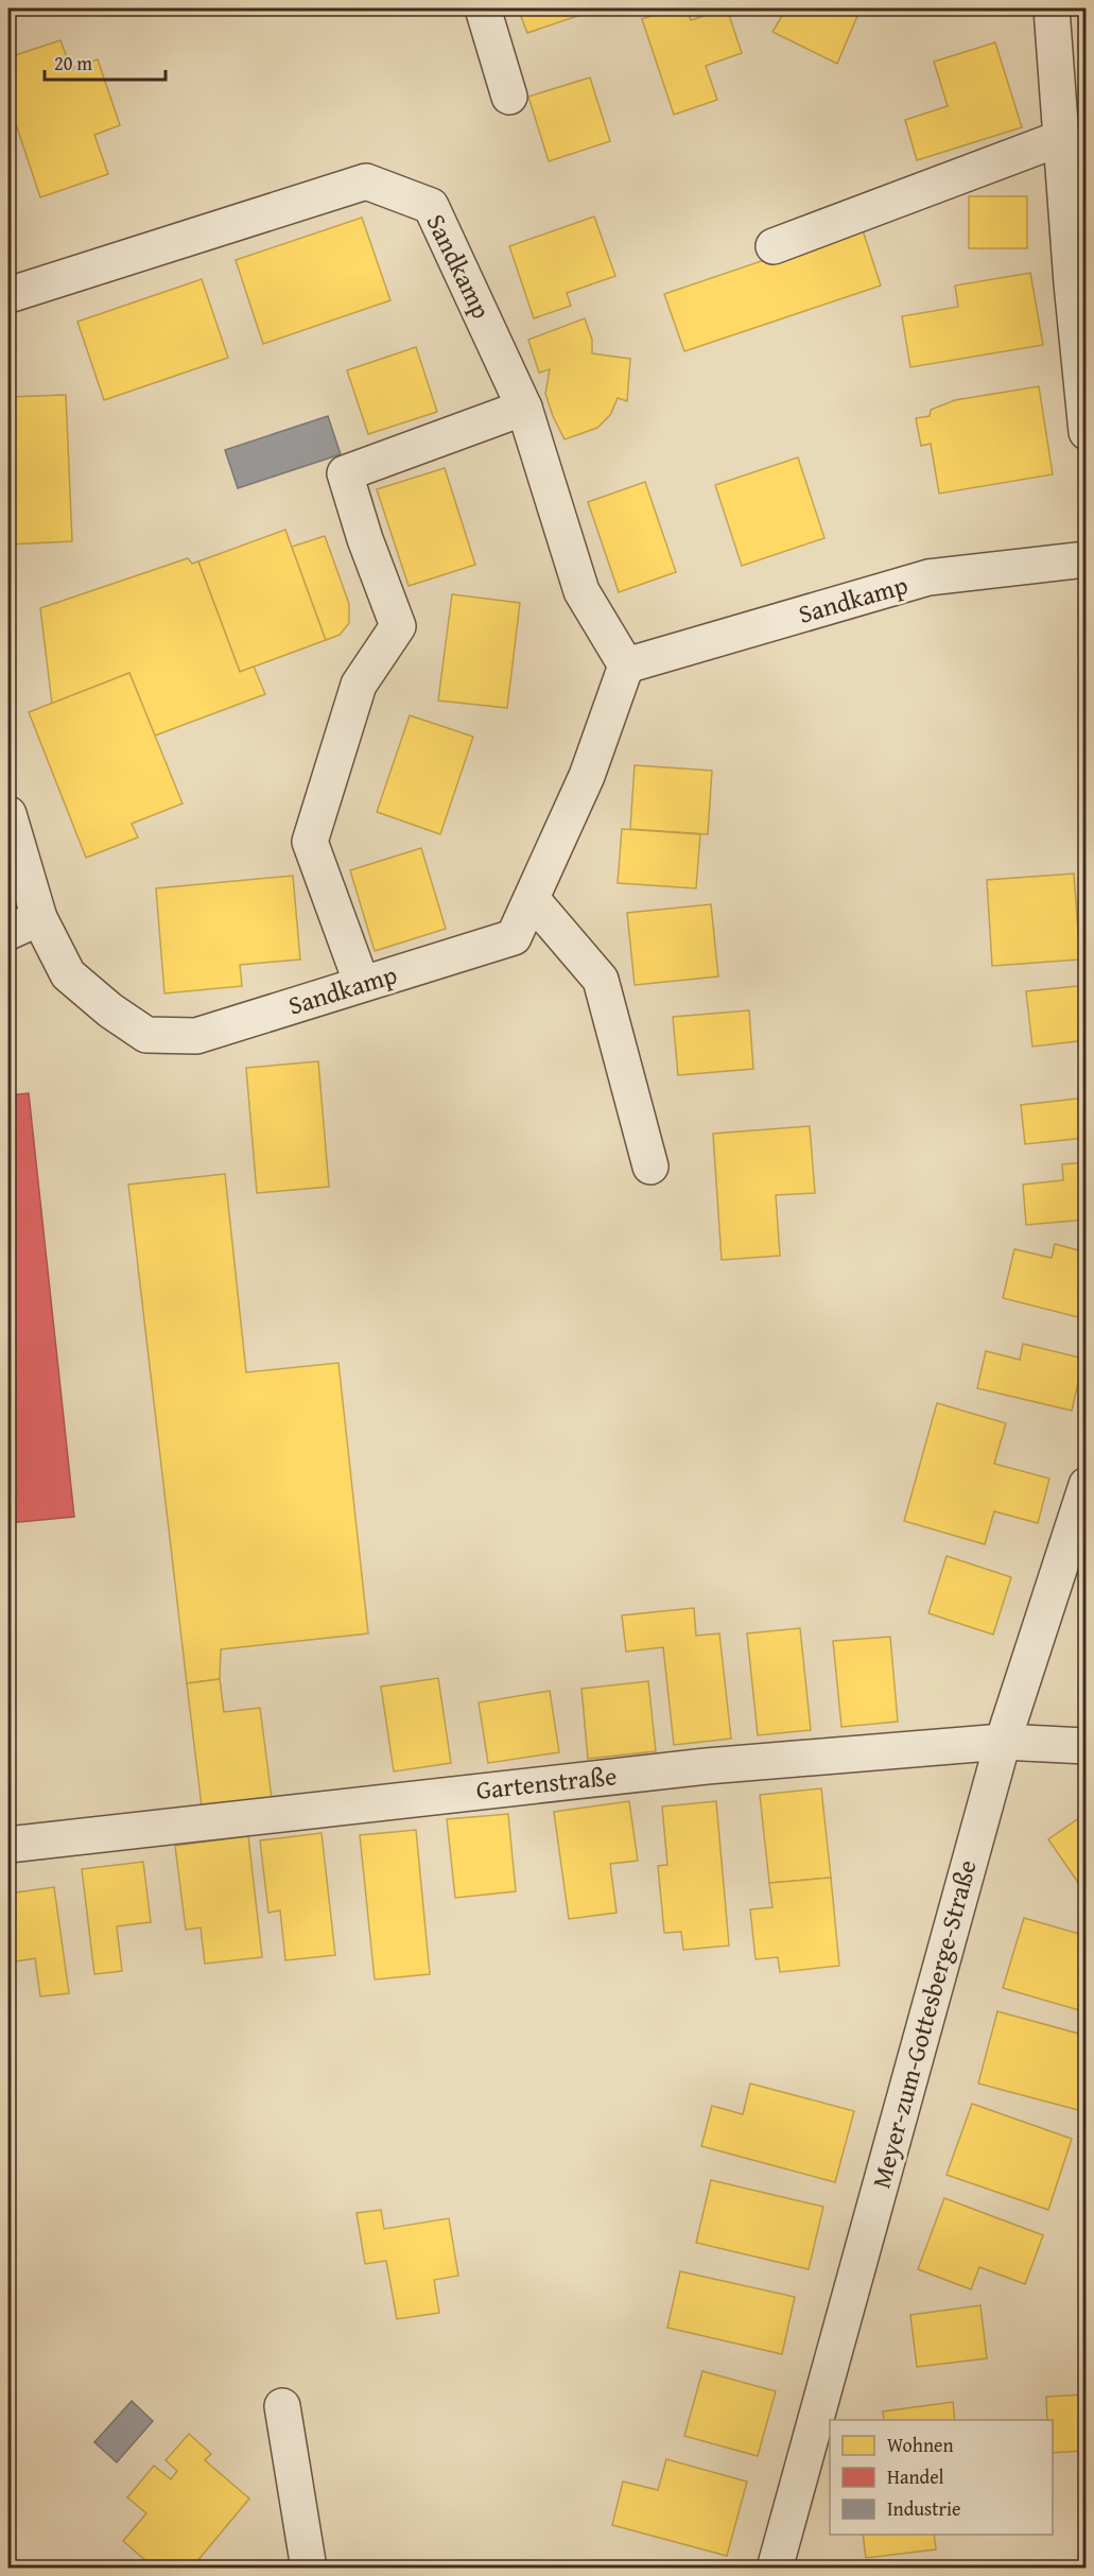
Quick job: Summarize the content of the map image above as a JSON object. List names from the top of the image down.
{
  "streets": {
    "street": ["Sandkamp", "Gartenstraße", "Meyer-zum-Gottesberge-Straße"]
  },
  "crossings": [
    ["Gartenstraße", "Meyer-zum-Gottesberge-Straße"]
  ],
  "legend": ["Wohnen", "Handel", "Industrie"],
  "scale_bar": "20 m"
}
